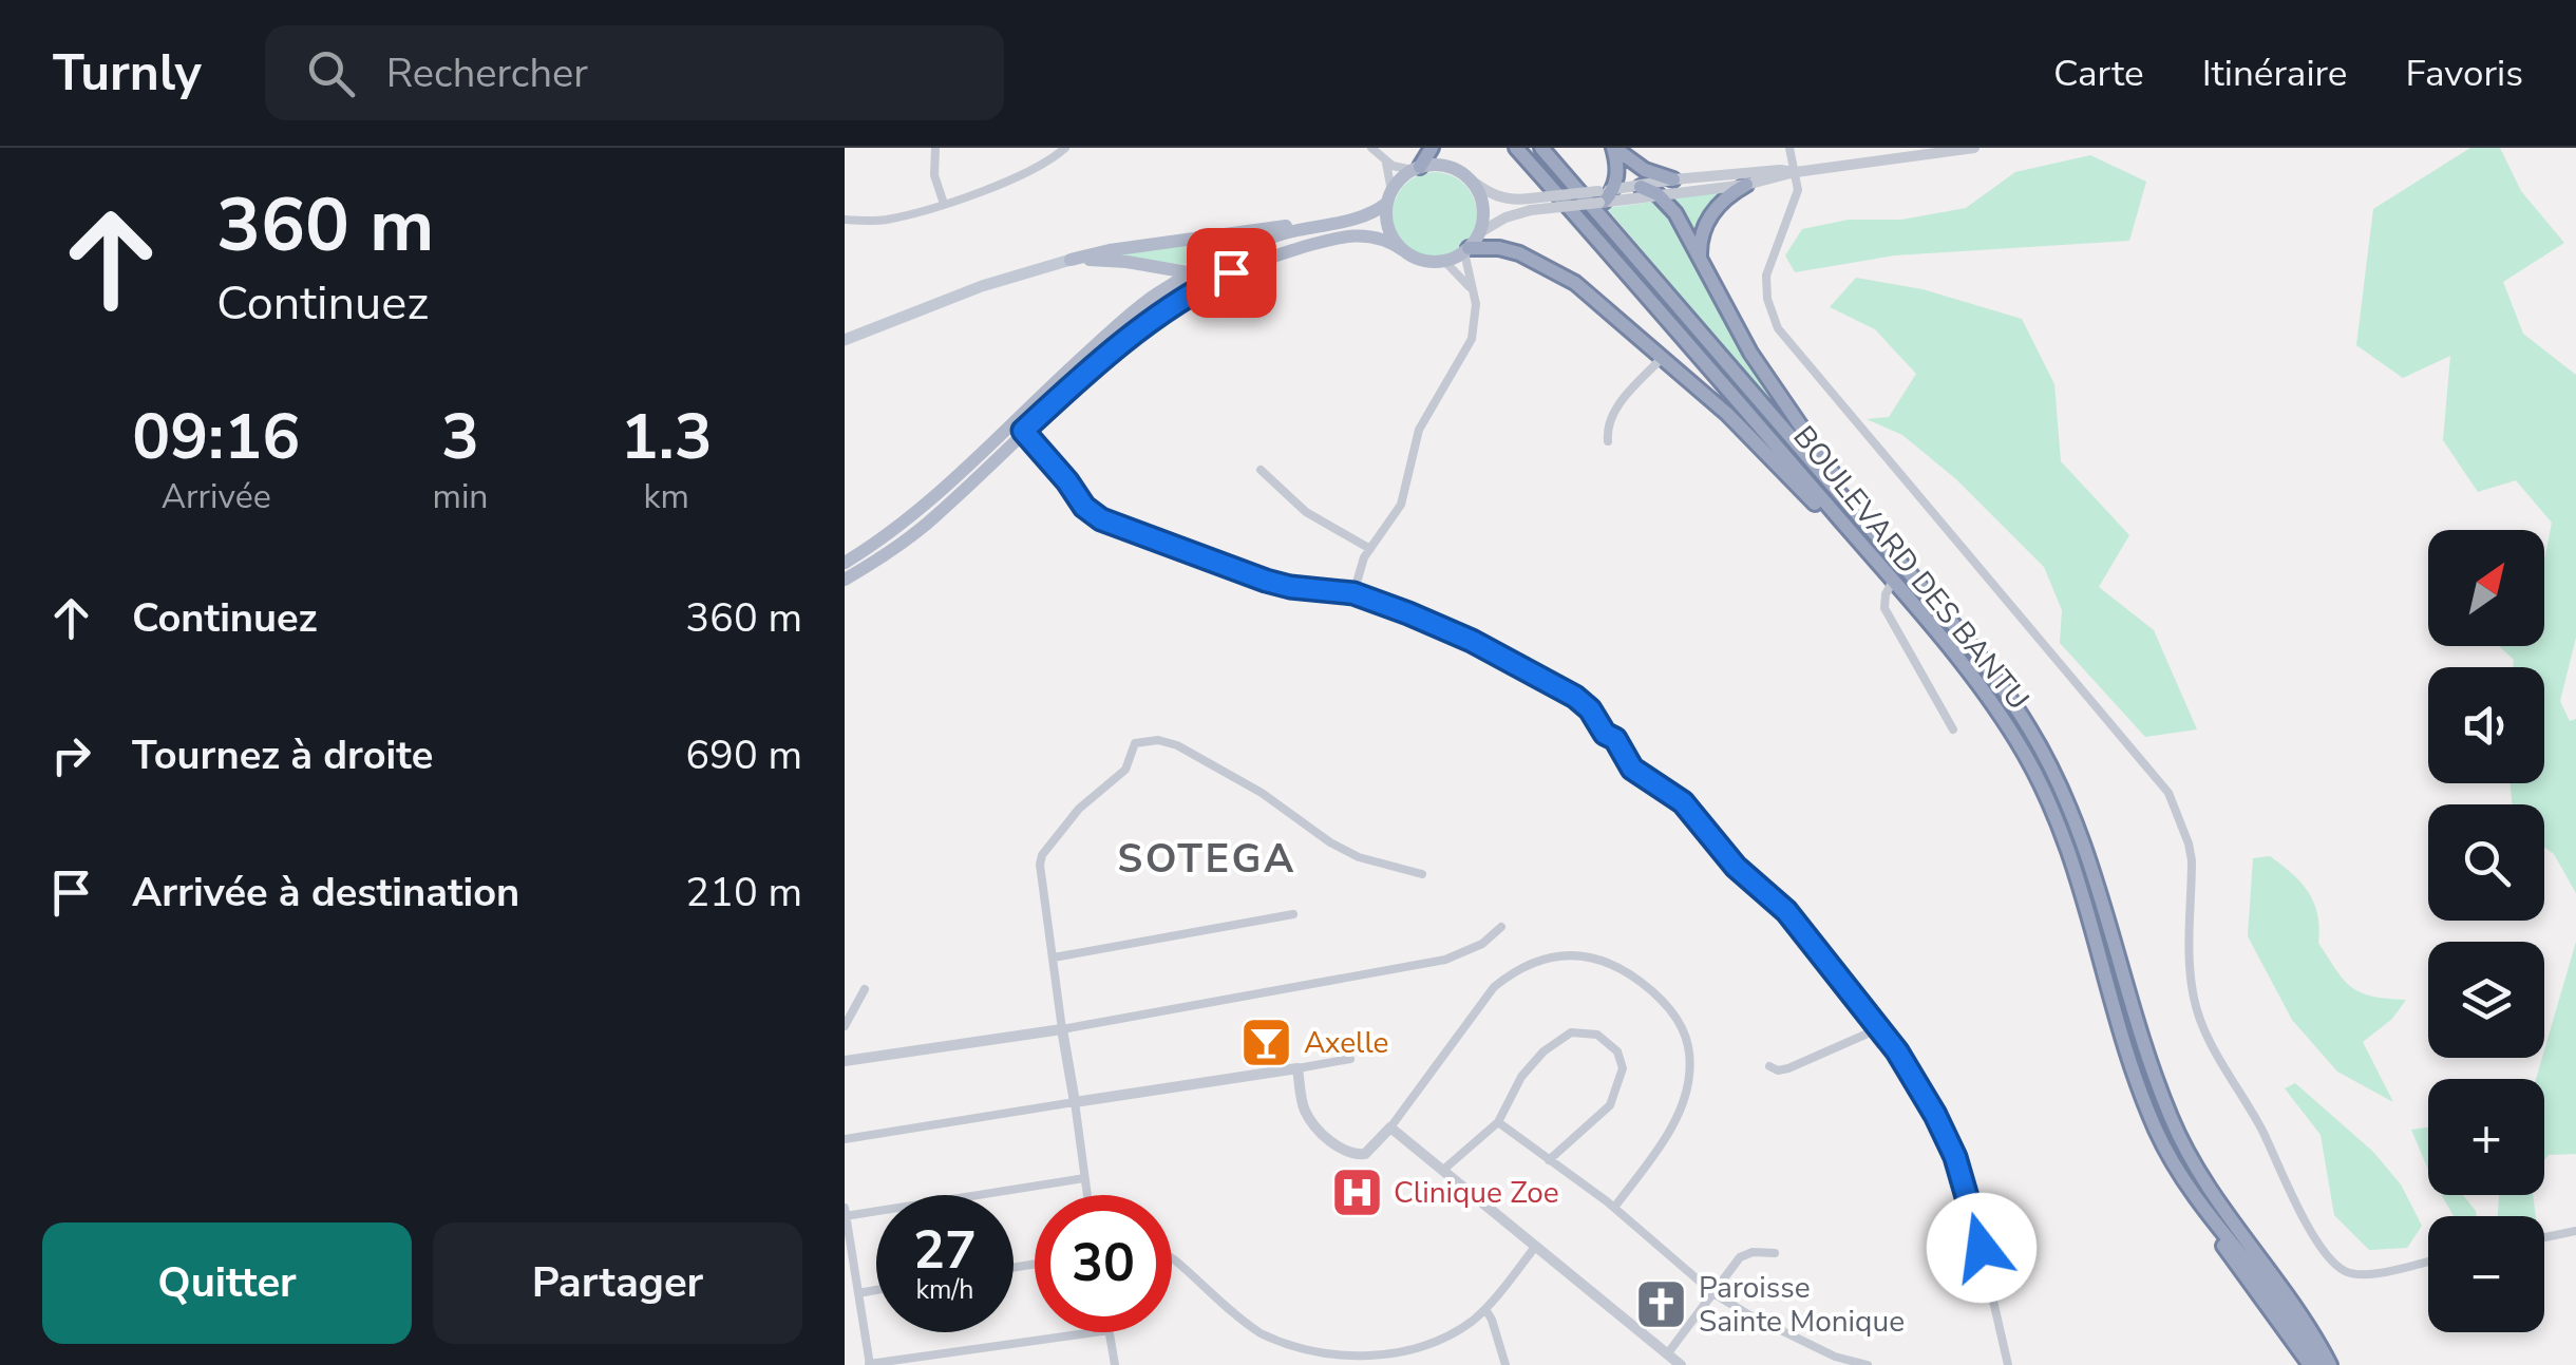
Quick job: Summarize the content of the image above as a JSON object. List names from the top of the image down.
{
  "streets": {
    "highway": ["BOULEVARD DES BANTU"]
  },
  "districts": ["SOTEGA"],
  "places": {
    "bar": ["Axelle"],
    "hospital": ["Clinique Zoe"],
    "church": ["Paroisse Sainte Monique"]
  },
  "north": "top right",
  "page": {
    "header": "Turnly",
    "search": "Rechercher",
    "nav": ["Carte", "Itinéraire", "Favoris"],
    "turn": ["360 m", "Continuez"],
    "eta": [
      "09:16",
      "Arrivée",
      "3",
      "min",
      "1.3",
      "km"
    ],
    "map_buttons": ["+", "−"],
    "list": [
      {
        "name": "Continuez",
        "value": "360 m"
      },
      {
        "name": "Tournez à droite",
        "value": "690 m"
      },
      {
        "name": "Arrivée à destination",
        "value": "210 m"
      }
    ],
    "speed": "27 km/h",
    "limit": "30",
    "buttons": ["Quitter", "Partager"]
  }
}
